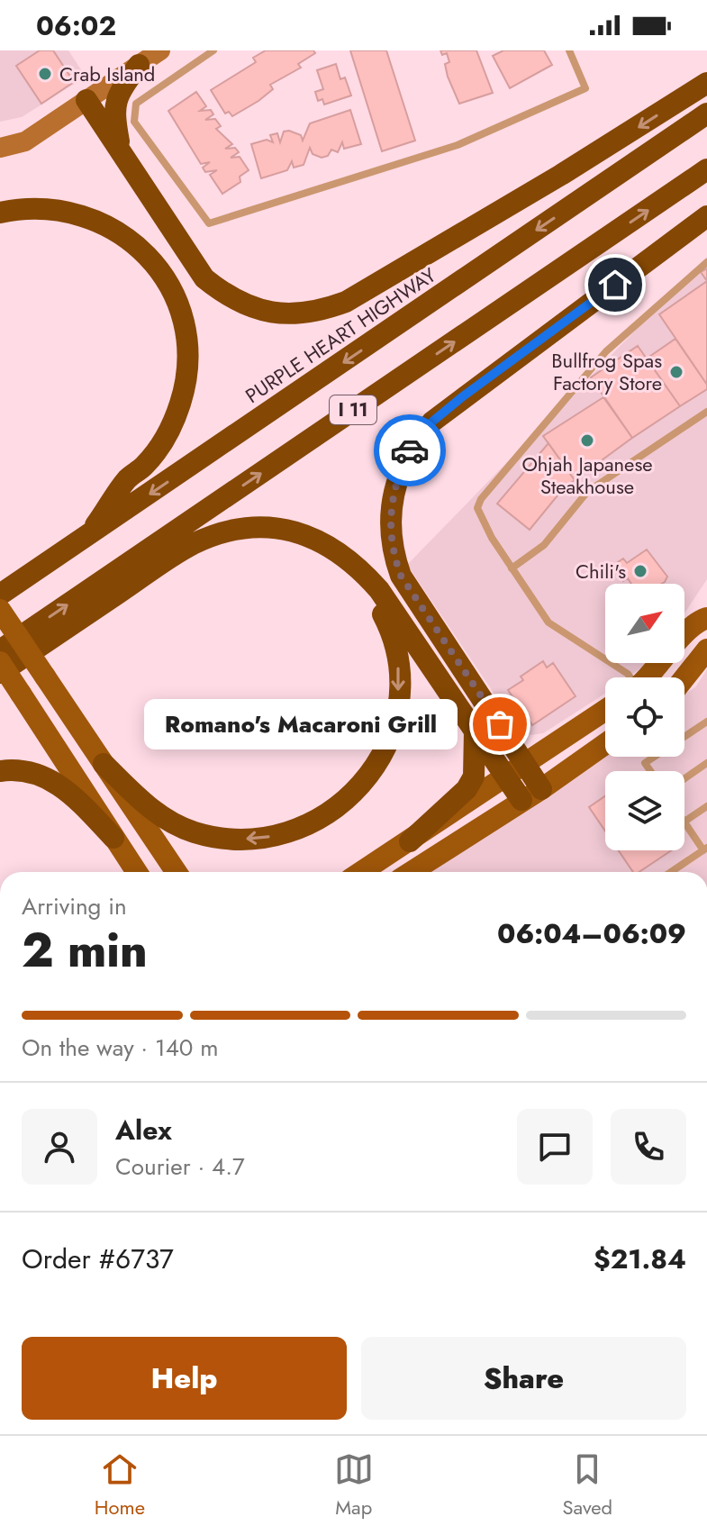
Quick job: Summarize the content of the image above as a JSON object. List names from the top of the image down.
{
  "streets": {
    "highway": ["PURPLE HEART HIGHWAY", "I 11"]
  },
  "places": [
    "Crab Island",
    "Bullfrog Spas Factory Store",
    "Ohjah Japanese Steakhouse",
    "Chili's",
    "Romano's Macaroni Grill"
  ],
  "north": "top right",
  "page": {
    "status": "06:02",
    "bubble": "Romano's Macaroni Grill",
    "heading": ["2 min", "Arriving in", "06:04–06:09"],
    "panel": [
      "Alex",
      "Courier · 4.7",
      "Order #6737",
      "$21.84"
    ],
    "bar": "On the way · 140 m",
    "buttons": ["Help", "Share"],
    "tabs": ["Home", "Map", "Saved"]
  }
}
